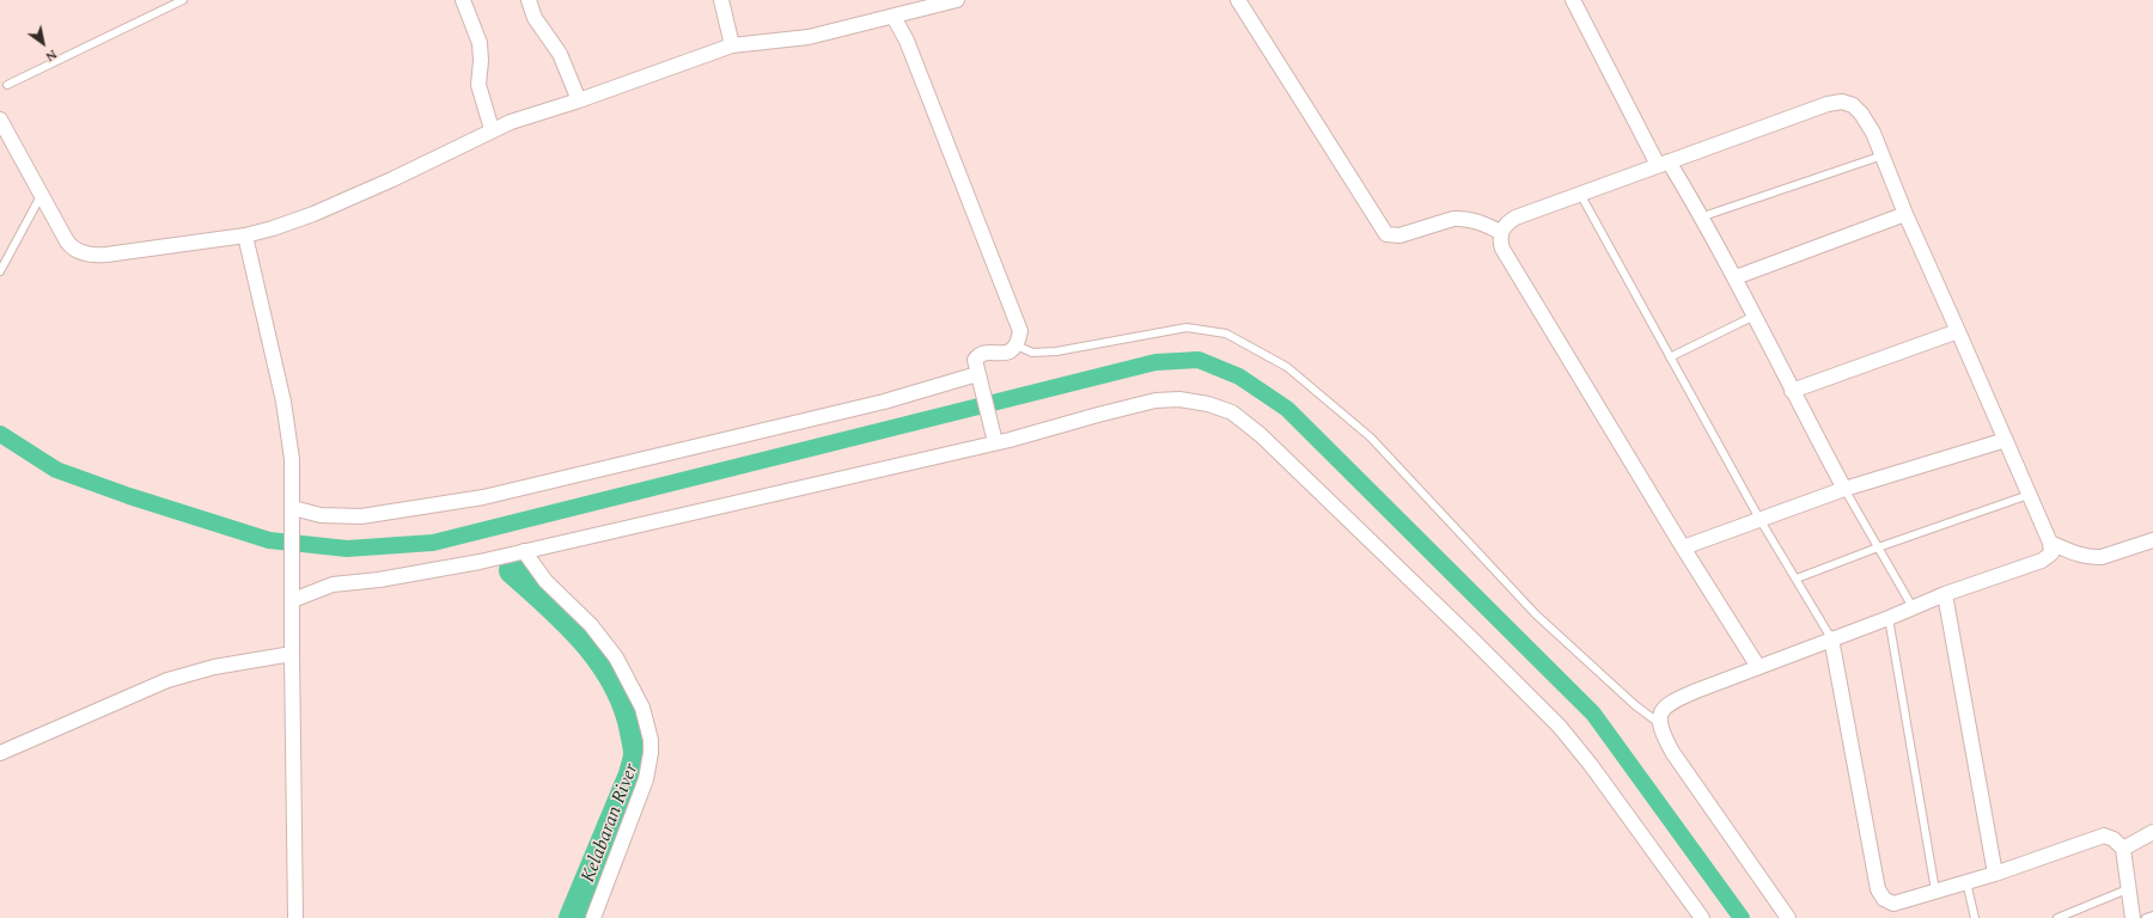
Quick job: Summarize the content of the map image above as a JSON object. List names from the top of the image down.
{
  "water": ["Kelabaran River"],
  "north": "bottom right"
}
